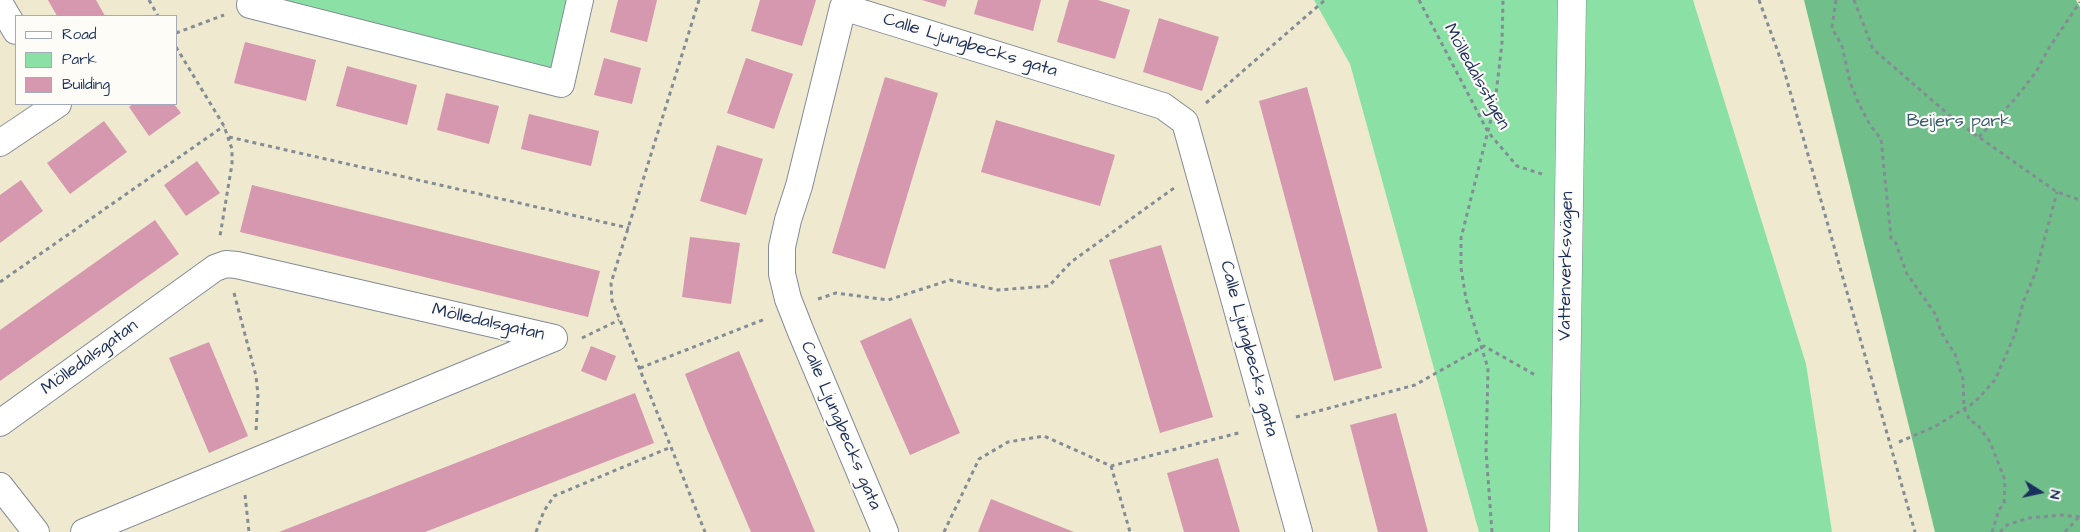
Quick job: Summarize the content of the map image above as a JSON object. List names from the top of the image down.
{
  "streets": {
    "street": ["Calle Ljungbecks gata", "Vattenverksvägen", "Mölledalsgatan"],
    "path": ["Mölledalsstigen"]
  },
  "parks": ["Beijers park"],
  "legend": ["Road", "Park", "Building"],
  "north": "right"
}
